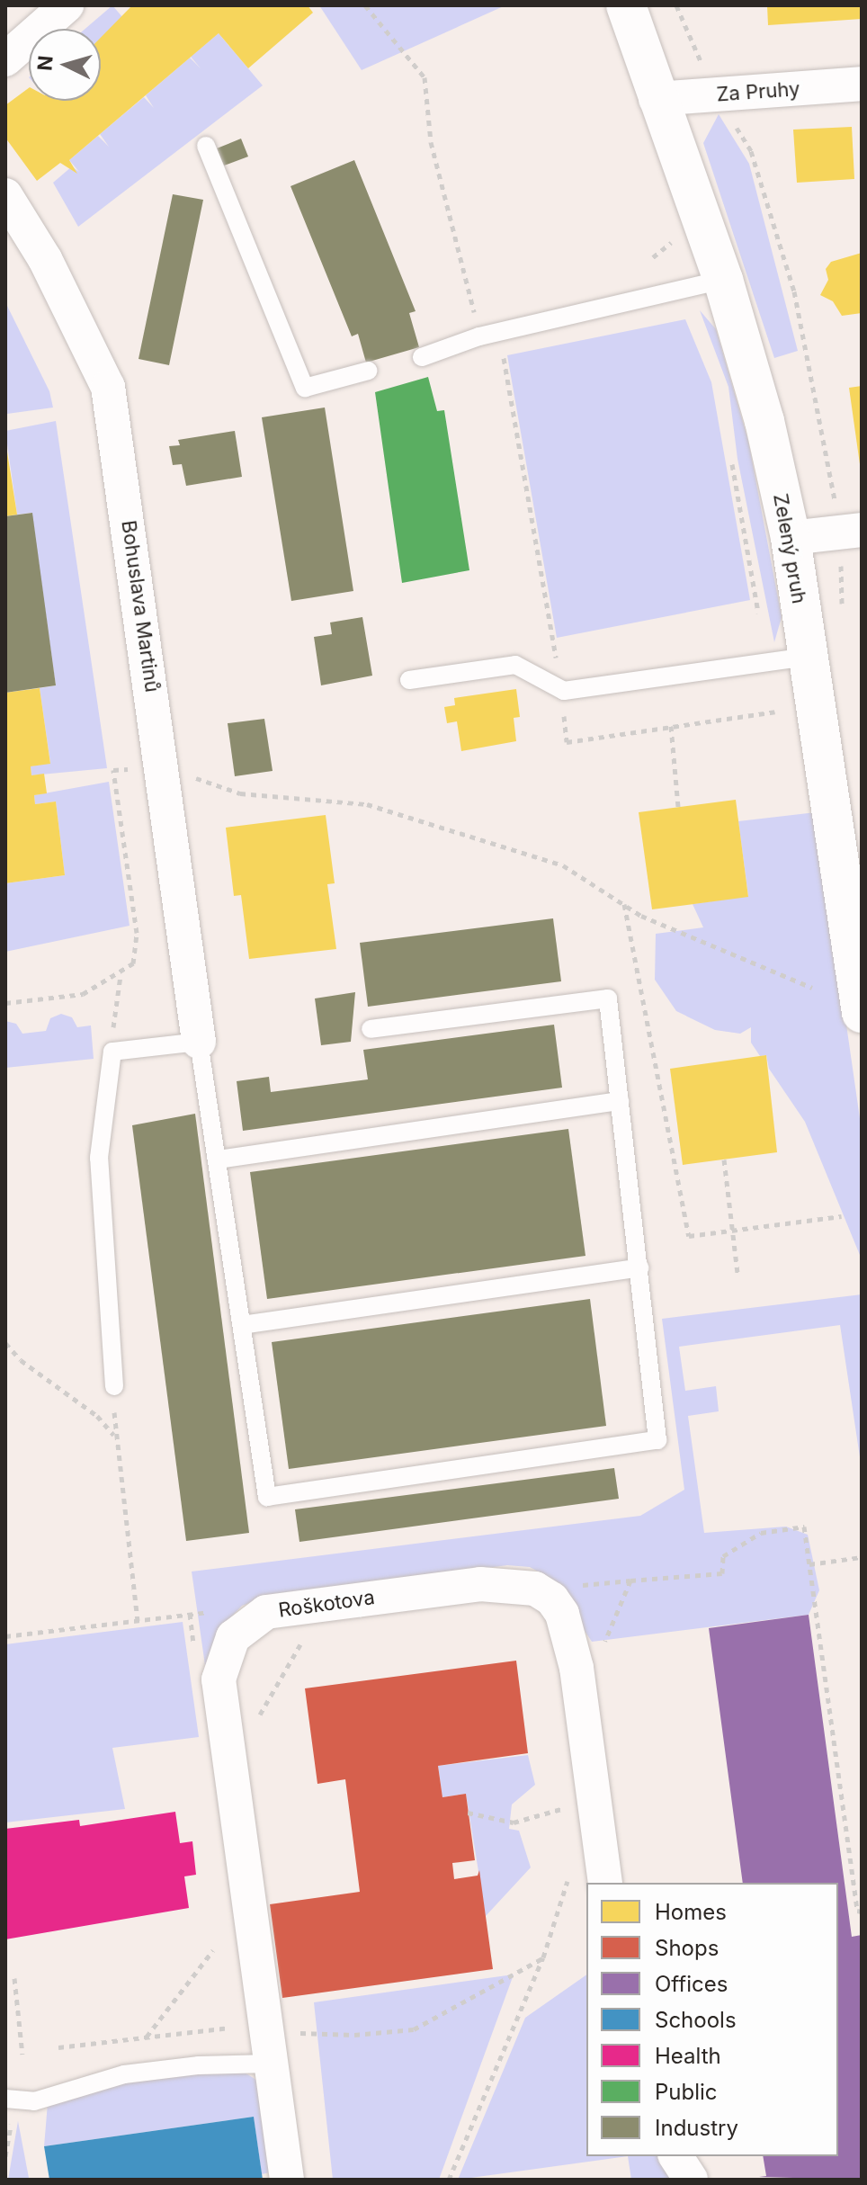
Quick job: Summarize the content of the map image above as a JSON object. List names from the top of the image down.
{
  "streets": {
    "street": [
      "Za Pruhy",
      "Zelený pruh",
      "Bohuslava Martinů",
      "Roškotova"
    ]
  },
  "crossings": [
    ["Za Pruhy", "Zelený pruh"]
  ],
  "legend": [
    "Homes",
    "Shops",
    "Offices",
    "Schools",
    "Health",
    "Public",
    "Industry"
  ],
  "north": "left"
}
